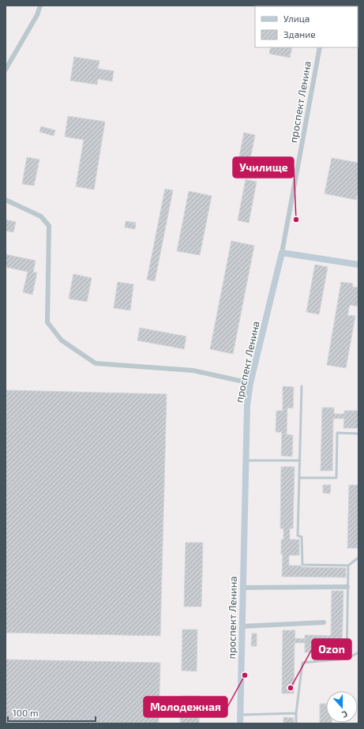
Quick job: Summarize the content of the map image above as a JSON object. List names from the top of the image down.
{
  "streets": {
    "street": ["проспект Ленина"]
  },
  "places": ["Училище", "Молодежная", "Ozon"],
  "legend": ["Улица", "Здание"],
  "scale_bar": "100 m",
  "north": "bottom"
}
